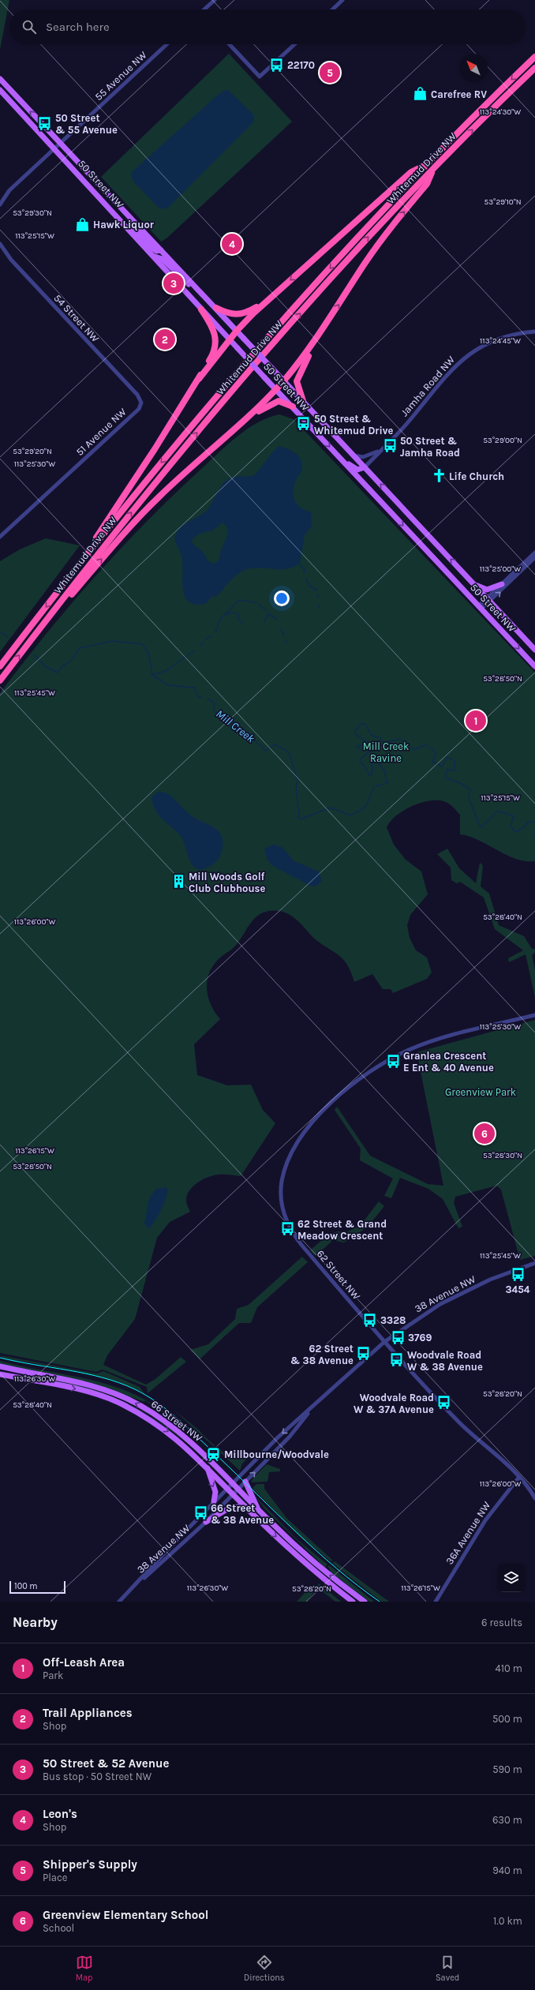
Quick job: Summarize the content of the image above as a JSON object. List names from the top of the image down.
{
  "streets": {
    "highway": ["Whitemud Drive NW"],
    "main road": ["50 Street NW", "66 Street NW"],
    "street": [
      "55 Avenue NW",
      "54 Street NW",
      "Jamha Road NW",
      "51 Avenue NW",
      "62 Street NW",
      "38 Avenue NW",
      "36A Avenue NW"
    ]
  },
  "crossings": [
    ["55 Avenue NW", "50 Street NW"],
    ["50 Street NW", "Jamha Road NW"],
    ["54 Street NW", "51 Avenue NW"],
    ["62 Street NW", "38 Avenue NW"],
    ["62 Street NW", "36A Avenue NW"],
    ["38 Avenue NW", "66 Street NW"]
  ],
  "water": ["Mill Creek"],
  "parks": ["Mill Creek Ravine", "Greenview Park"],
  "places": {
    "bus stop": [
      "22170",
      "50 Street & 55 Avenue",
      "50 Street & Whitemud Drive",
      "50 Street & Jamha Road",
      "Granlea Crescent E Ent & 40 Avenue",
      "62 Street & Grand Meadow Crescent",
      "3454",
      "3328",
      "3769",
      "62 Street & 38 Avenue",
      "Woodvale Road W & 38 Avenue",
      "Woodvale Road W & 37A Avenue",
      "66 Street & 38 Avenue"
    ],
    "shop": ["Carefree RV", "Hawk Liquor"],
    "church": ["Life Church"],
    "building": ["Mill Woods Golf Club Clubhouse"],
    "station": ["Millbourne/Woodvale"]
  },
  "scale_bar": "100 m",
  "north": "top left",
  "page": {
    "search": "Search here",
    "pins": [
      "5",
      "4",
      "3",
      "2",
      "1",
      "6"
    ],
    "scale": "100 m",
    "heading": ["Nearby", "6 results"],
    "list": [
      {
        "mark": "1",
        "name": "Off-Leash Area",
        "note": "Park",
        "value": "410 m"
      },
      {
        "mark": "2",
        "name": "Trail Appliances",
        "note": "Shop",
        "value": "500 m"
      },
      {
        "mark": "3",
        "name": "50 Street & 52 Avenue",
        "note": "Bus stop · 50 Street NW",
        "value": "590 m"
      },
      {
        "mark": "4",
        "name": "Leon's",
        "note": "Shop",
        "value": "630 m"
      },
      {
        "mark": "5",
        "name": "Shipper's Supply",
        "note": "Place",
        "value": "940 m"
      },
      {
        "mark": "6",
        "name": "Greenview Elementary School",
        "note": "School",
        "value": "1.0 km"
      }
    ],
    "nav": ["Map", "Directions", "Saved"]
  },
  "coordinates": [
    "113°24'30\"W",
    "53°29'10\"N",
    "53°29'30\"N",
    "113°25'15\"W",
    "113°24'45\"W",
    "53°29'00\"N",
    "53°29'20\"N",
    "113°25'30\"W",
    "113°25'00\"W",
    "53°28'50\"N",
    "113°25'45\"W",
    "53°28'40\"N",
    "113°26'00\"W",
    "113°26'15\"W",
    "53°28'30\"N",
    "113°26'30\"W",
    "53°28'20\"N"
  ]
}
